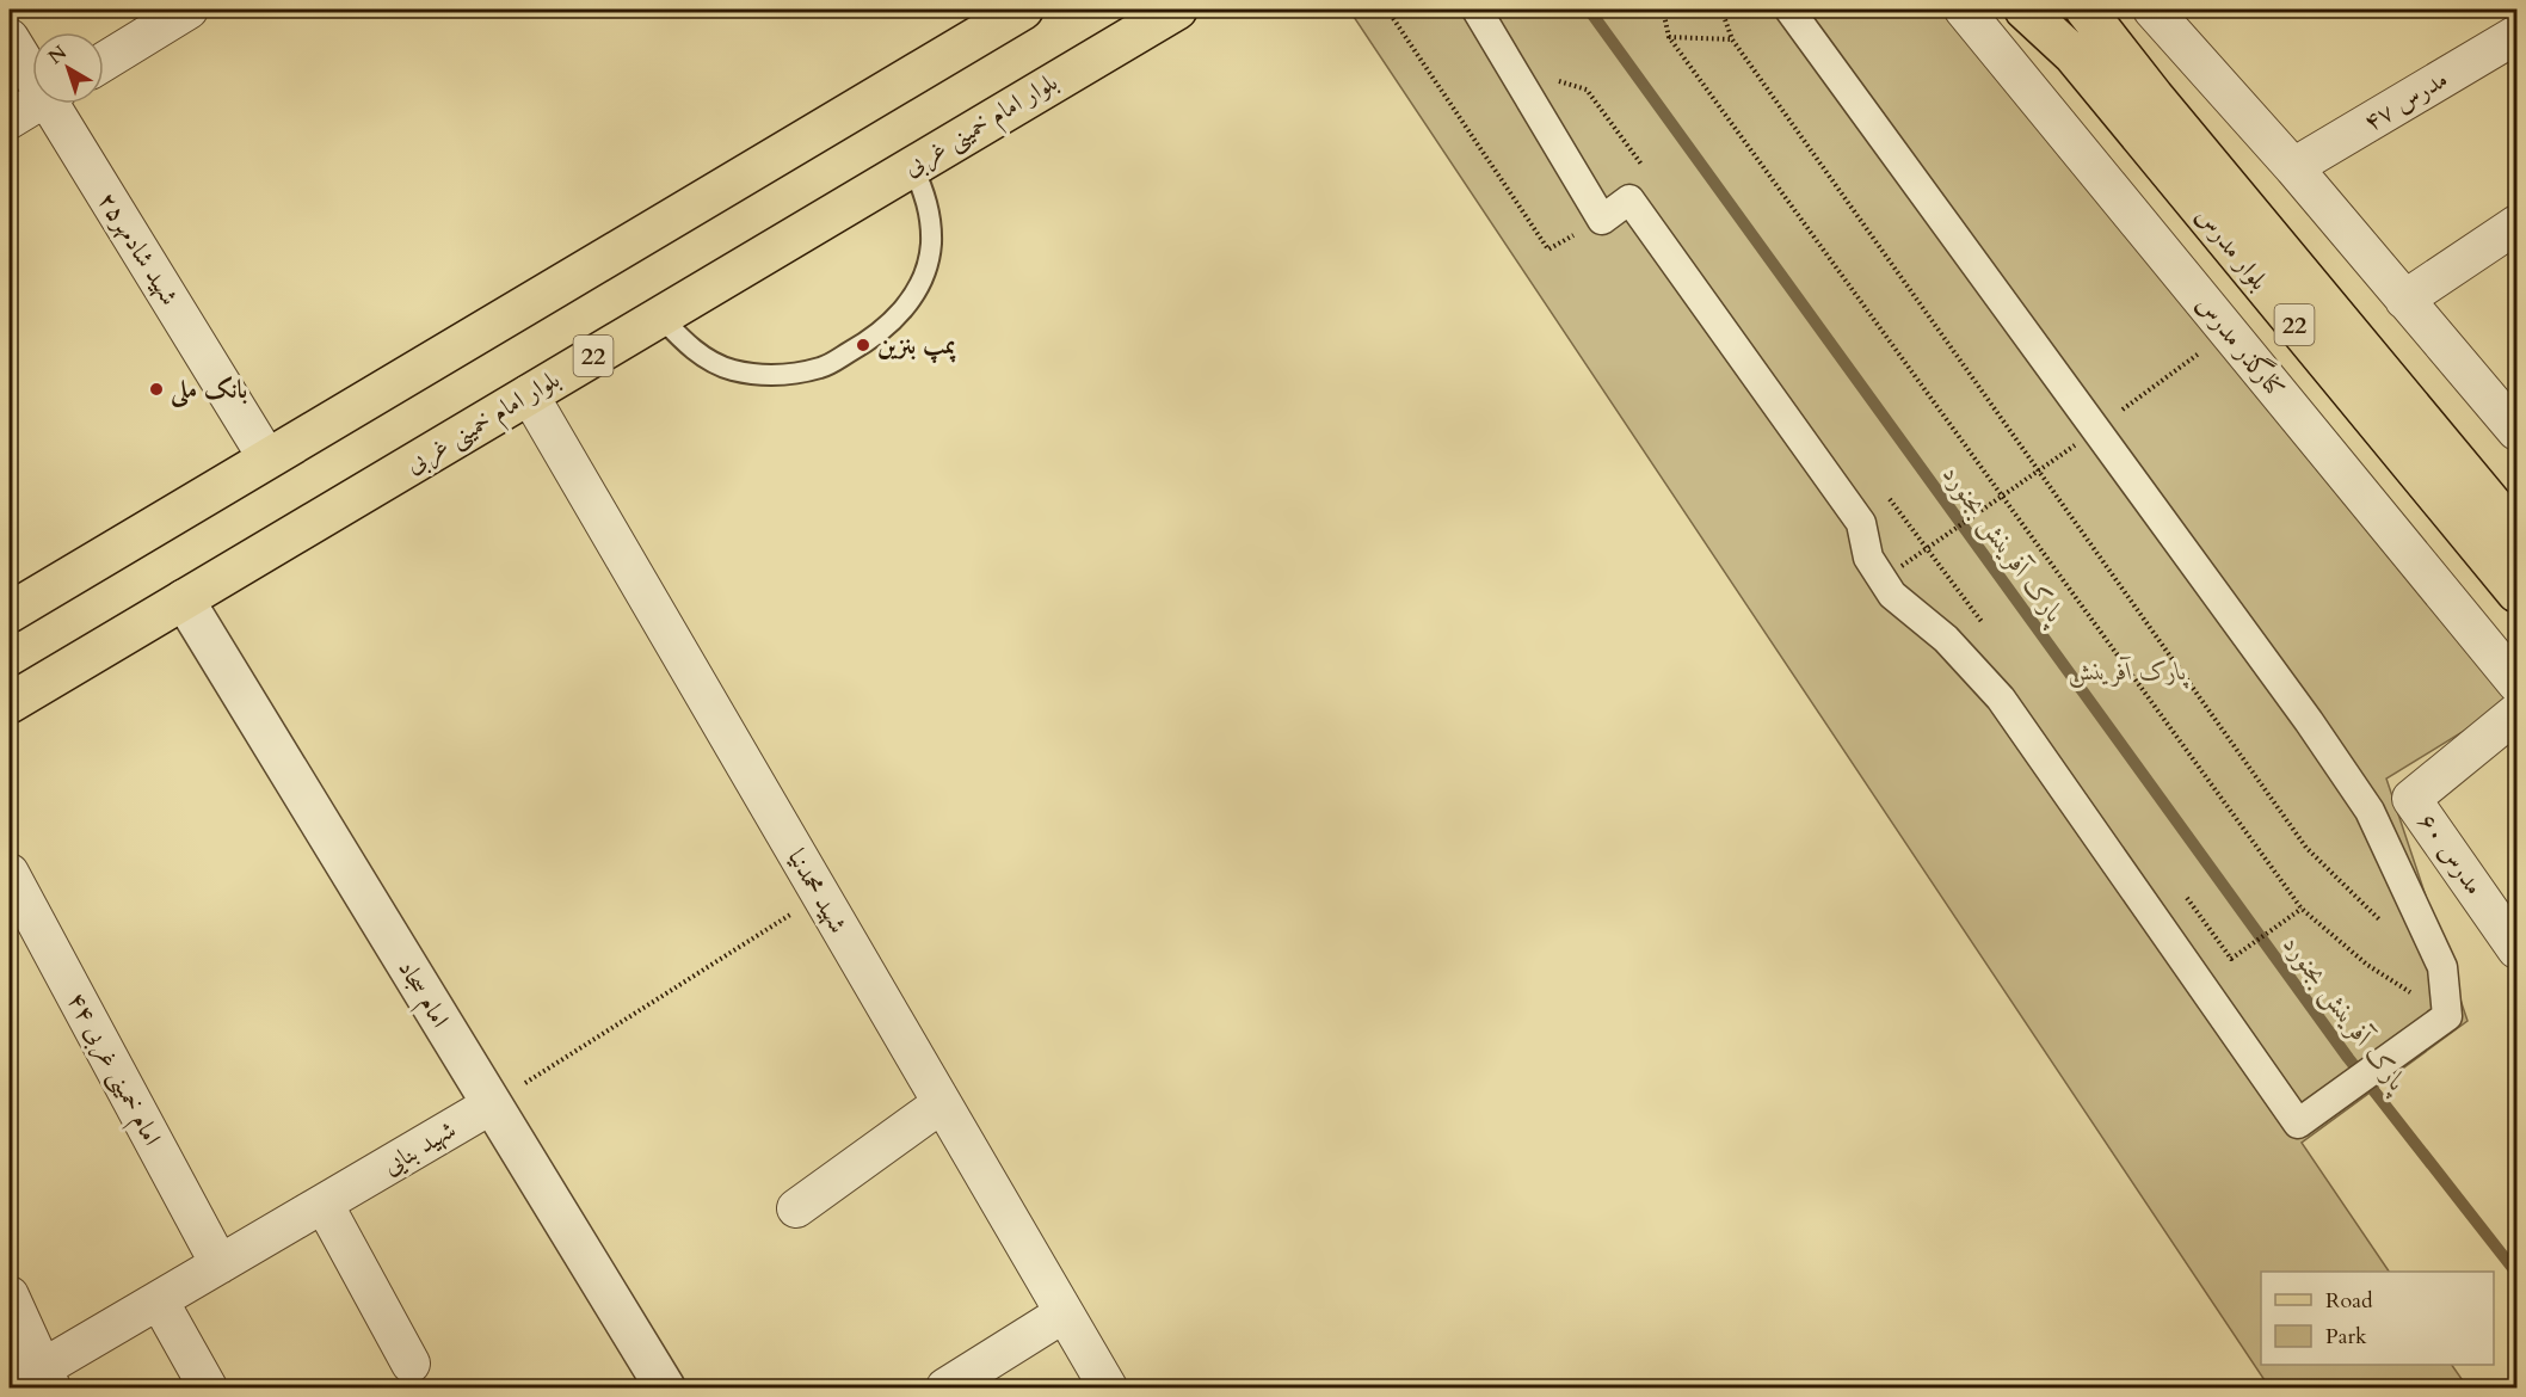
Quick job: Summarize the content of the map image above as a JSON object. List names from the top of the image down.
{
  "streets": {
    "main road": ["بلوار امام خمینی غربی", "بلوار مدرس", "22"],
    "street": [
      "مدرس ۴۷",
      "شهید شادمهر۲۵",
      "کنارگذر مدرس",
      "مدرس ۶۰",
      "شهید محمدنیا",
      "امام سجاد",
      "امام خمینی غربی ۴۴",
      "شهید بنایی"
    ]
  },
  "crossings": [
    ["بلوار امام خمینی غربی", "شهید محمدنیا"],
    ["بلوار امام خمینی غربی", "امام سجاد"],
    ["امام سجاد", "شهید بنایی"],
    ["امام خمینی غربی ۴۴", "شهید بنایی"]
  ],
  "water": ["پارک آفرینش بجنورد"],
  "parks": ["پارک آفرینش"],
  "places": ["پمپ بنزین", "بانک ملی"],
  "legend": ["Road", "Park"],
  "north": "top left"
}
